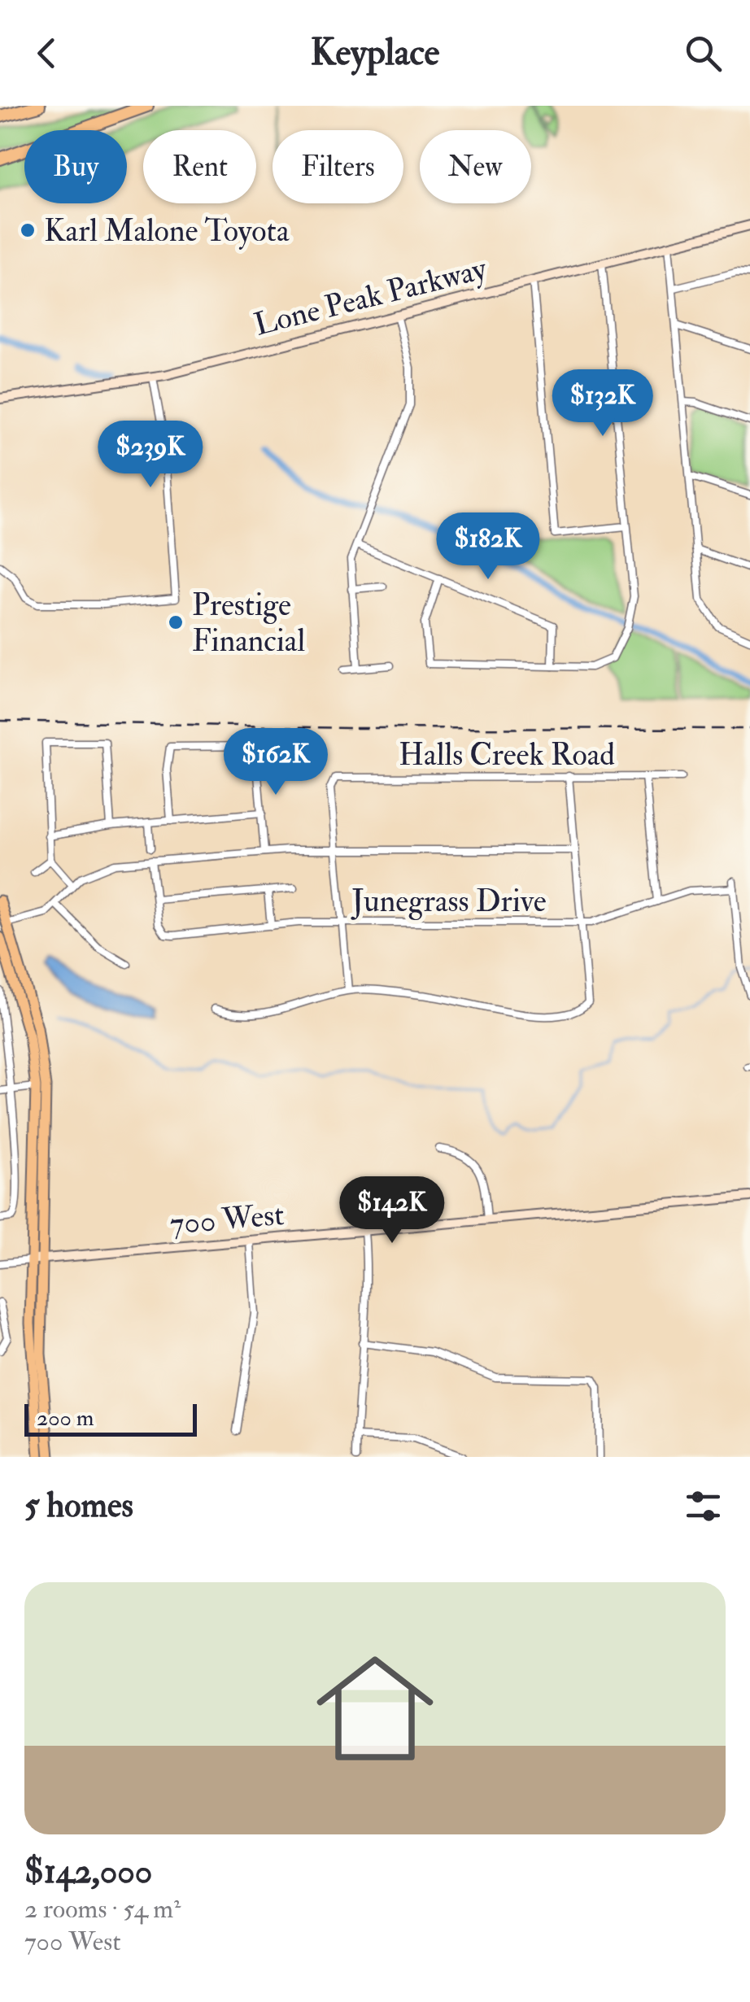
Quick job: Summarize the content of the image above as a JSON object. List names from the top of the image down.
{
  "streets": {
    "main road": ["Lone Peak Parkway", "700 West"],
    "street": ["Halls Creek Road", "Junegrass Drive"]
  },
  "places": ["Karl Malone Toyota", "Prestige Financial"],
  "scale_bar": "200 m",
  "page": {
    "header": "Keyplace",
    "chip": [
      "Buy",
      "Rent",
      "Filters",
      "New"
    ],
    "price": [
      "$132K",
      "$239K",
      "$182K",
      "$162K",
      "$142K"
    ],
    "scale": "200 m",
    "heading": "5 homes",
    "list": [
      {
        "name": "$142,000",
        "note": "2 rooms · 54 m² · 700 West"
      }
    ]
  }
}
